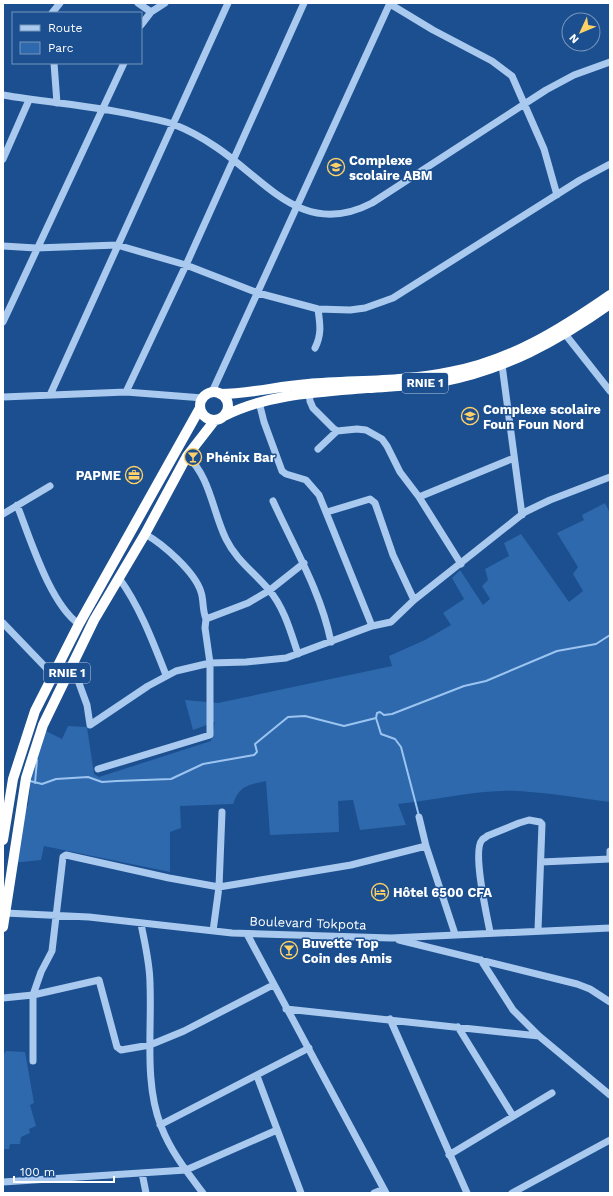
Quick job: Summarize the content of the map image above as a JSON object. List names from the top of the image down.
{
  "streets": {
    "highway": ["RNIE 1"],
    "street": ["Boulevard Tokpota"]
  },
  "crossings": [
    ["RNIE 1", "Boulevard Tokpota"]
  ],
  "places": {
    "school or university": ["Complexe scolaire ABM", "Complexe scolaire Foun Foun Nord"],
    "bar": ["Phénix Bar", "Buvette Top Coin des Amis"],
    "office": ["PAPME"],
    "hotel": ["Hôtel 6500 CFA"]
  },
  "legend": ["Route", "Parc"],
  "scale_bar": "100 m",
  "north": "bottom left"
}
